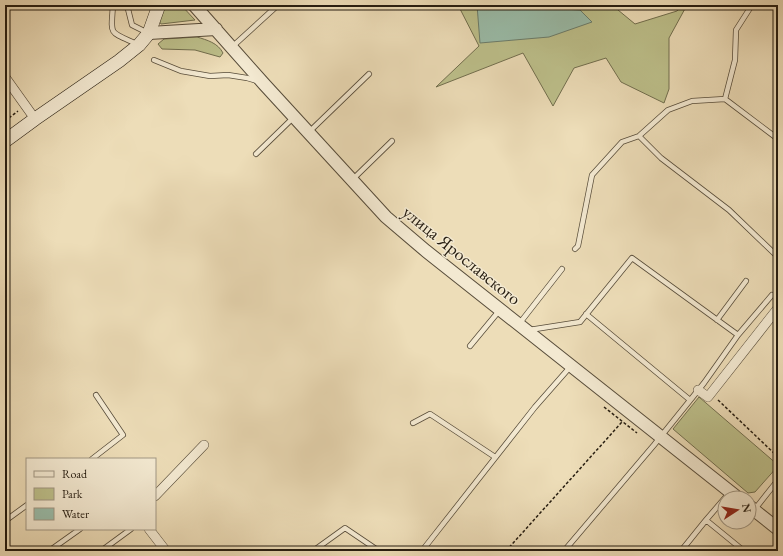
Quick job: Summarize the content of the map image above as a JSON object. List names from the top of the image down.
{
  "streets": {
    "street": ["улица Ярославского"]
  },
  "legend": ["Road", "Park", "Water"],
  "north": "right"
}
